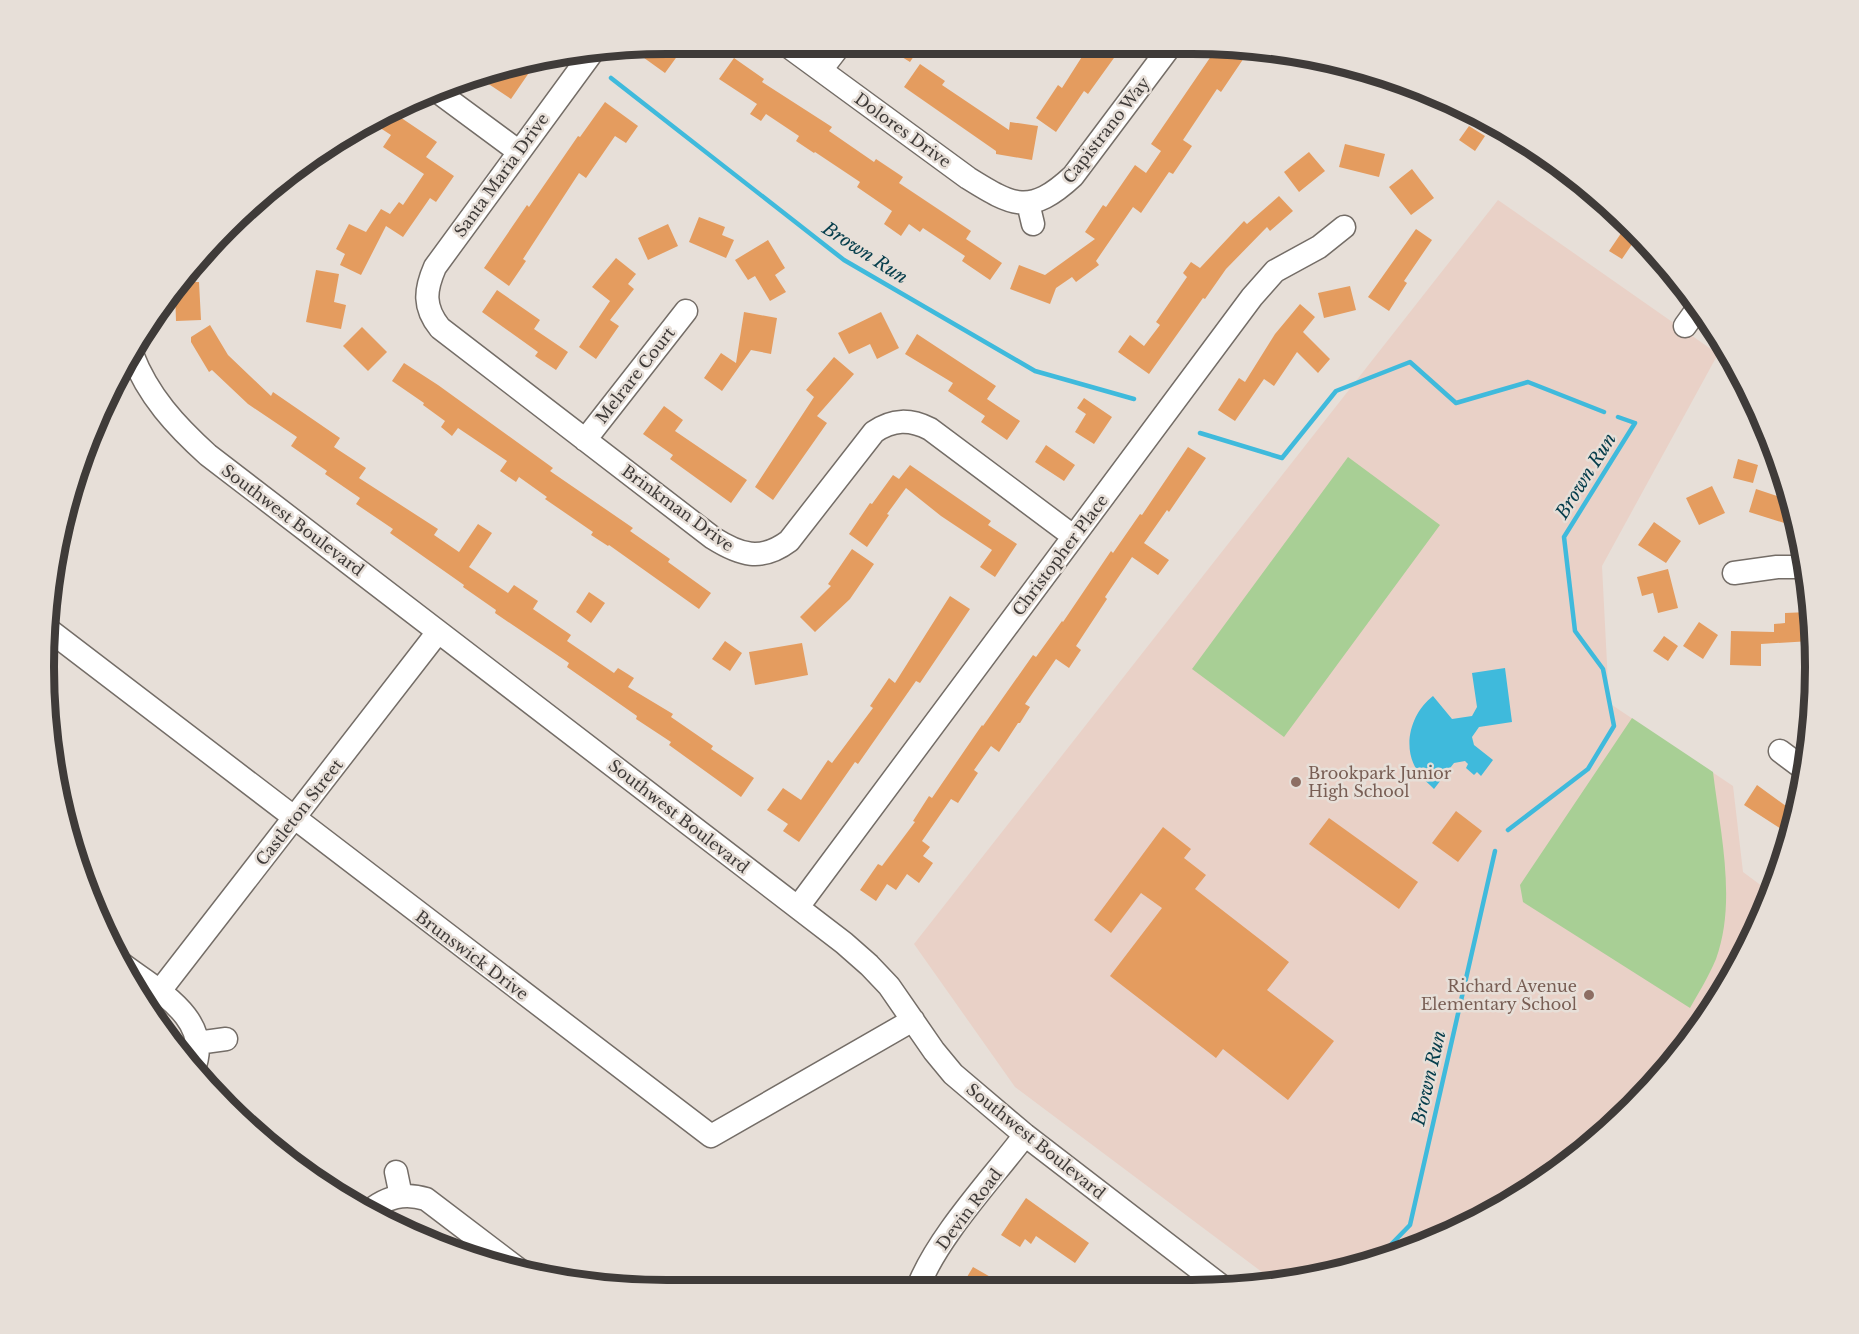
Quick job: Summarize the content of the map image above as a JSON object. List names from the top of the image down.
{
  "streets": {
    "street": [
      "Dolores Drive",
      "Capistrano Way",
      "Santa Maria Drive",
      "Melrare Court",
      "Brinkman Drive",
      "Southwest Boulevard",
      "Christopher Place",
      "Castleton Street",
      "Brunswick Drive",
      "Devin Road"
    ]
  },
  "crossings": [
    ["Dolores Drive", "Capistrano Way"],
    ["Santa Maria Drive", "Brinkman Drive"],
    ["Melrare Court", "Brinkman Drive"],
    ["Brinkman Drive", "Christopher Place"],
    ["Southwest Boulevard", "Christopher Place"],
    ["Southwest Boulevard", "Castleton Street"],
    ["Southwest Boulevard", "Brunswick Drive"],
    ["Southwest Boulevard", "Devin Road"],
    ["Castleton Street", "Brunswick Drive"]
  ],
  "water": ["Brown Run"],
  "places": ["Brookpark Junior High School", "Richard Avenue Elementary School"]
}
